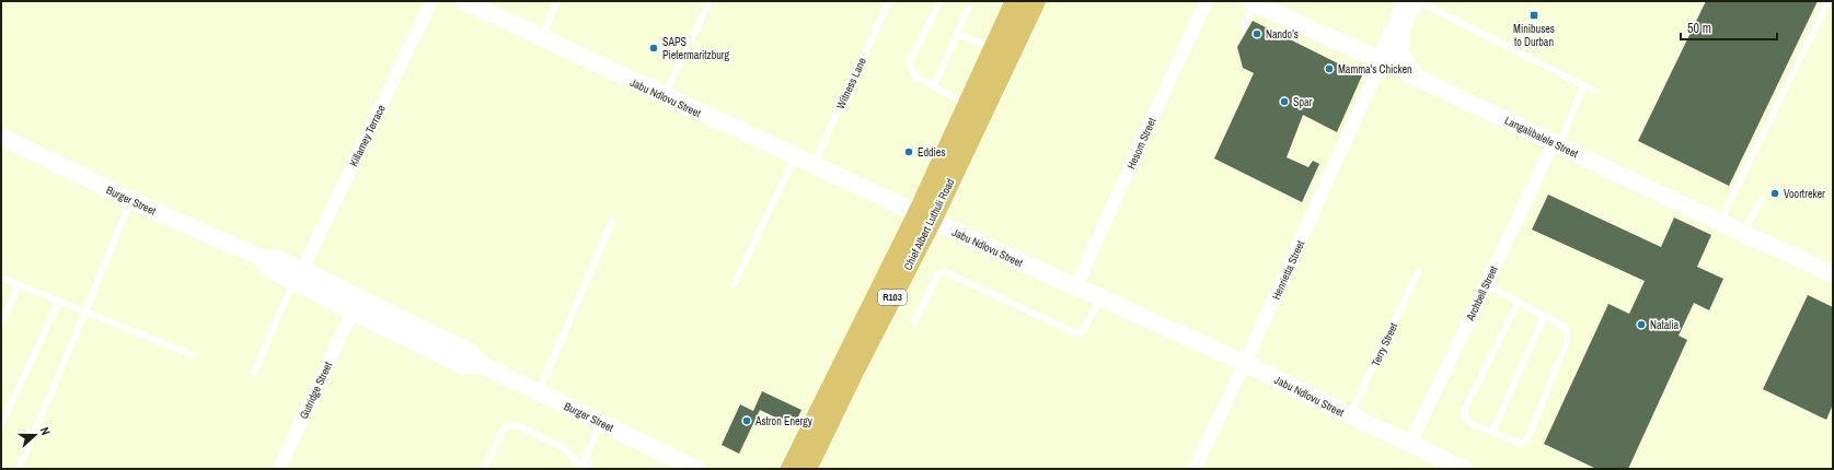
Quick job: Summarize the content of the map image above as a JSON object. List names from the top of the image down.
{
  "streets": {
    "main road": ["Chief Albert Luthuli Road", "R103"],
    "street": [
      "Jabu Ndlovu Street",
      "Killarney Terrace",
      "Langalibalele Street",
      "Hesom Street",
      "Burger Street",
      "Henrietta Street",
      "Archbell Street",
      "Gutridge Street"
    ],
    "lane": ["Witness Lane", "Terry Street"]
  },
  "crossings": [
    ["Witness Lane", "Jabu Ndlovu Street"],
    ["Jabu Ndlovu Street", "Hesom Street"],
    ["Jabu Ndlovu Street", "Chief Albert Luthuli Road"],
    ["Jabu Ndlovu Street", "Henrietta Street"],
    ["Jabu Ndlovu Street", "Archbell Street"],
    ["Jabu Ndlovu Street", "Terry Street"],
    ["Killarney Terrace", "Burger Street"],
    ["Langalibalele Street", "Henrietta Street"],
    ["Langalibalele Street", "Archbell Street"],
    ["Burger Street", "Gutridge Street"]
  ],
  "places": {
    "transit": ["Minibuses to Durban"],
    "other": [
      "Nando's",
      "SAPS Pietermaritzburg",
      "Mamma's Chicken",
      "Spar",
      "Eddies",
      "Voortreker",
      "Natalia",
      "Astron Energy"
    ]
  },
  "scale_bar": "50 m",
  "north": "right"
}
